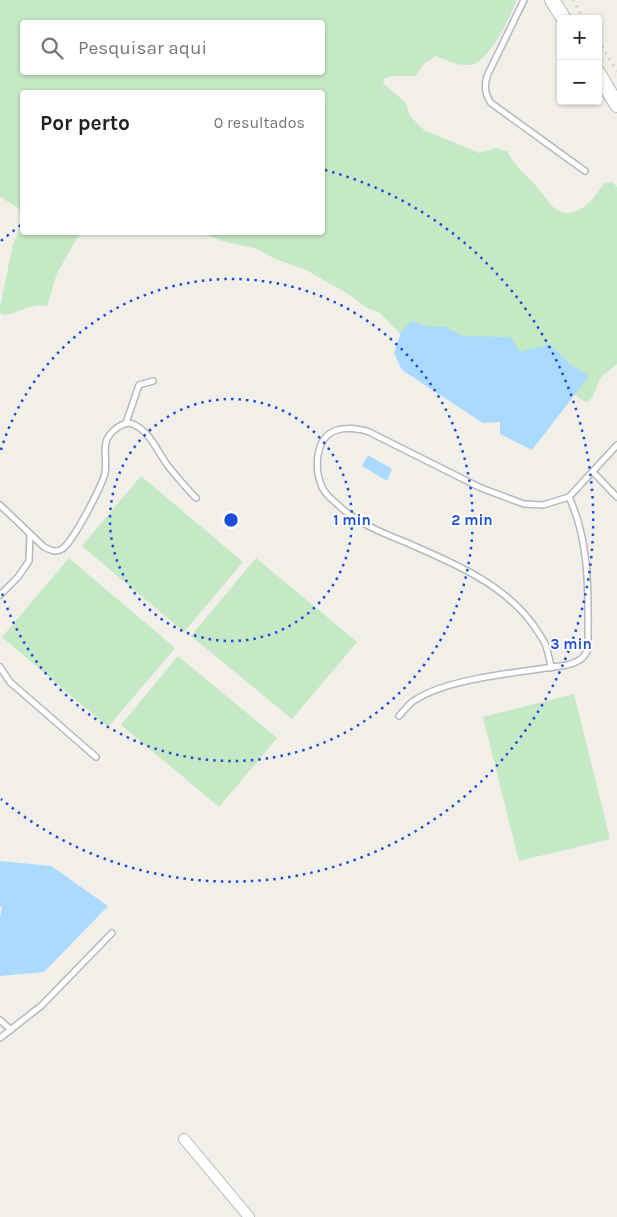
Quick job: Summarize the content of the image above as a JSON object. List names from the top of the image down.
{
  "page": {
    "map_buttons": ["+", "−"],
    "search": "Pesquisar aqui",
    "heading": ["Por perto", "0 resultados"]
  },
  "rings": ["1 min", "2 min", "3 min"]
}
